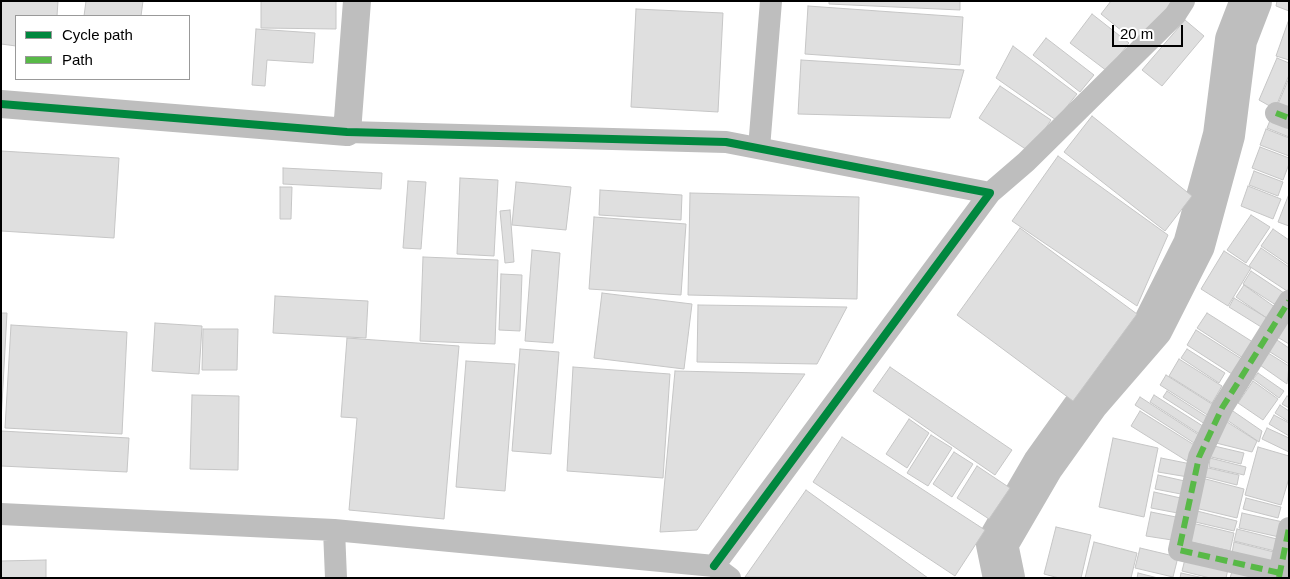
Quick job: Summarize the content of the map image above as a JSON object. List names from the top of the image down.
{
  "legend": ["Cycle path", "Path"],
  "scale_bar": "20 m"
}
